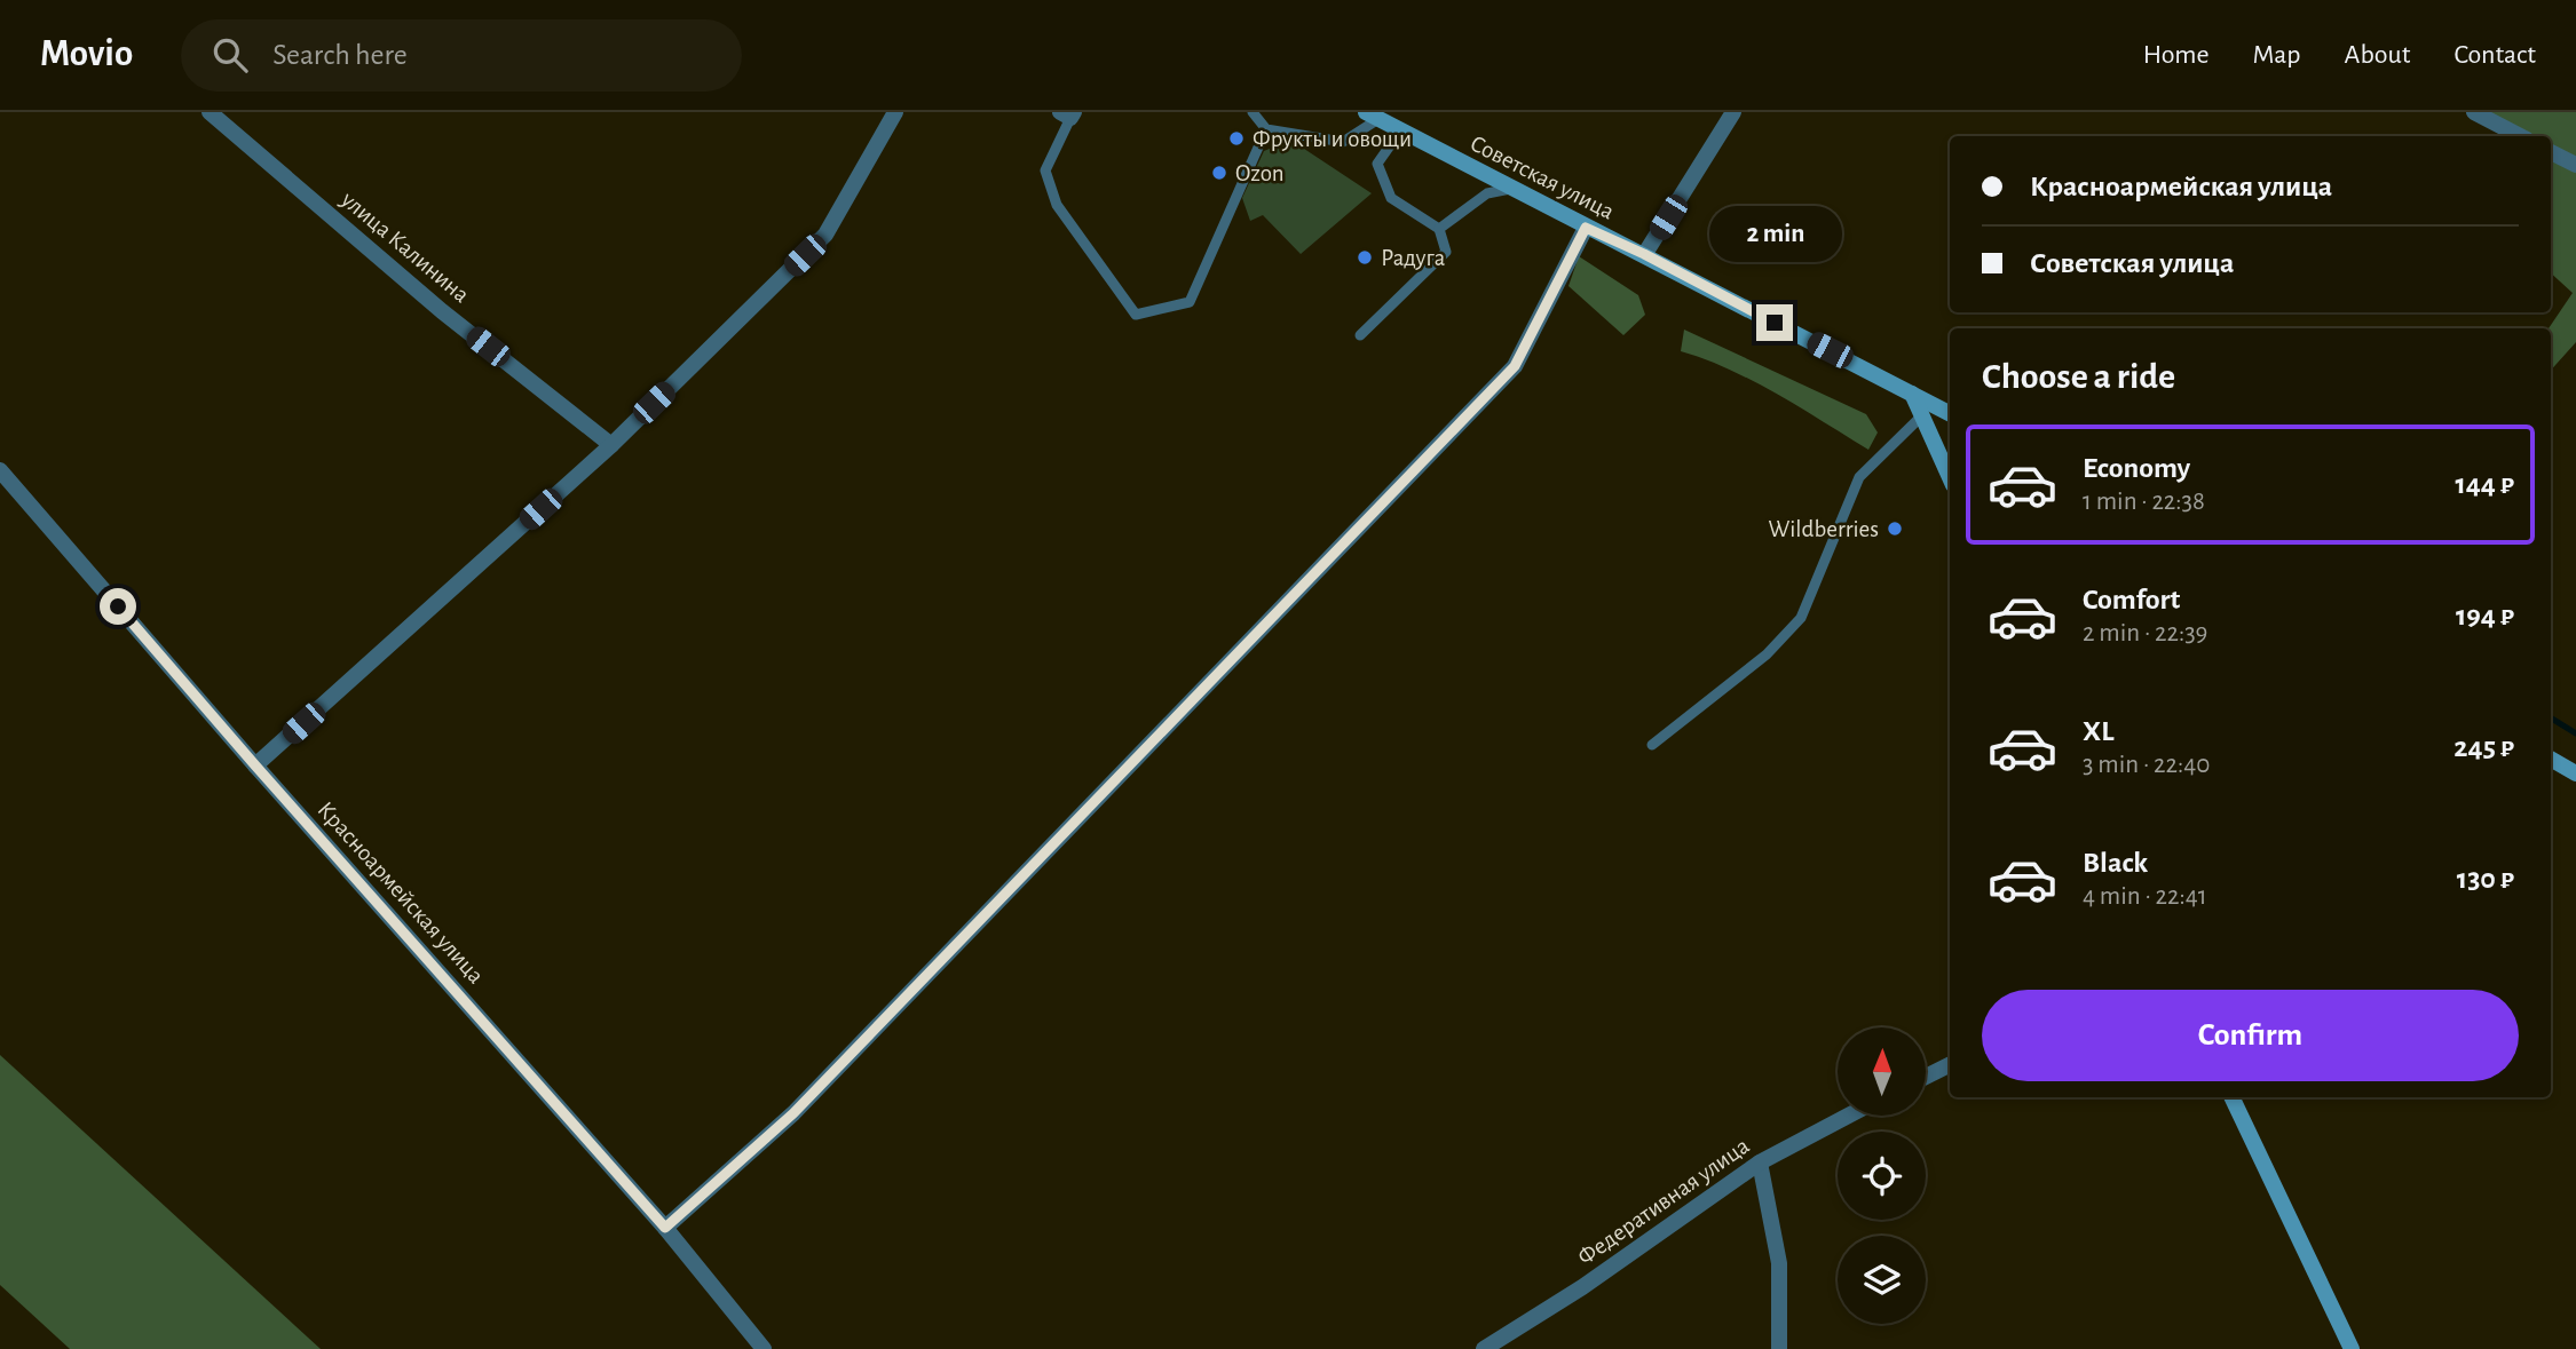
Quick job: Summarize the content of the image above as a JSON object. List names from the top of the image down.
{
  "streets": {
    "street": [
      "Советская улица",
      "улица Калинина",
      "Красноармейская улица",
      "Федеративная улица"
    ]
  },
  "places": [
    "Фрукты и овощи",
    "Ozon",
    "Радуга",
    "Wildberries"
  ],
  "north": "top",
  "page": {
    "header": "Movio",
    "search": "Search here",
    "nav": [
      "Home",
      "Map",
      "About",
      "Contact"
    ],
    "banner": ["Красноармейская улица", "Советская улица"],
    "bubble": "2 min",
    "heading": "Choose a ride",
    "list": [
      {
        "name": "Economy",
        "note": "1 min · 22:38",
        "value": "144 ₽"
      },
      {
        "name": "Comfort",
        "note": "2 min · 22:39",
        "value": "194 ₽"
      },
      {
        "name": "XL",
        "note": "3 min · 22:40",
        "value": "245 ₽"
      },
      {
        "name": "Black",
        "note": "4 min · 22:41",
        "value": "130 ₽"
      }
    ],
    "buttons": "Confirm"
  }
}
